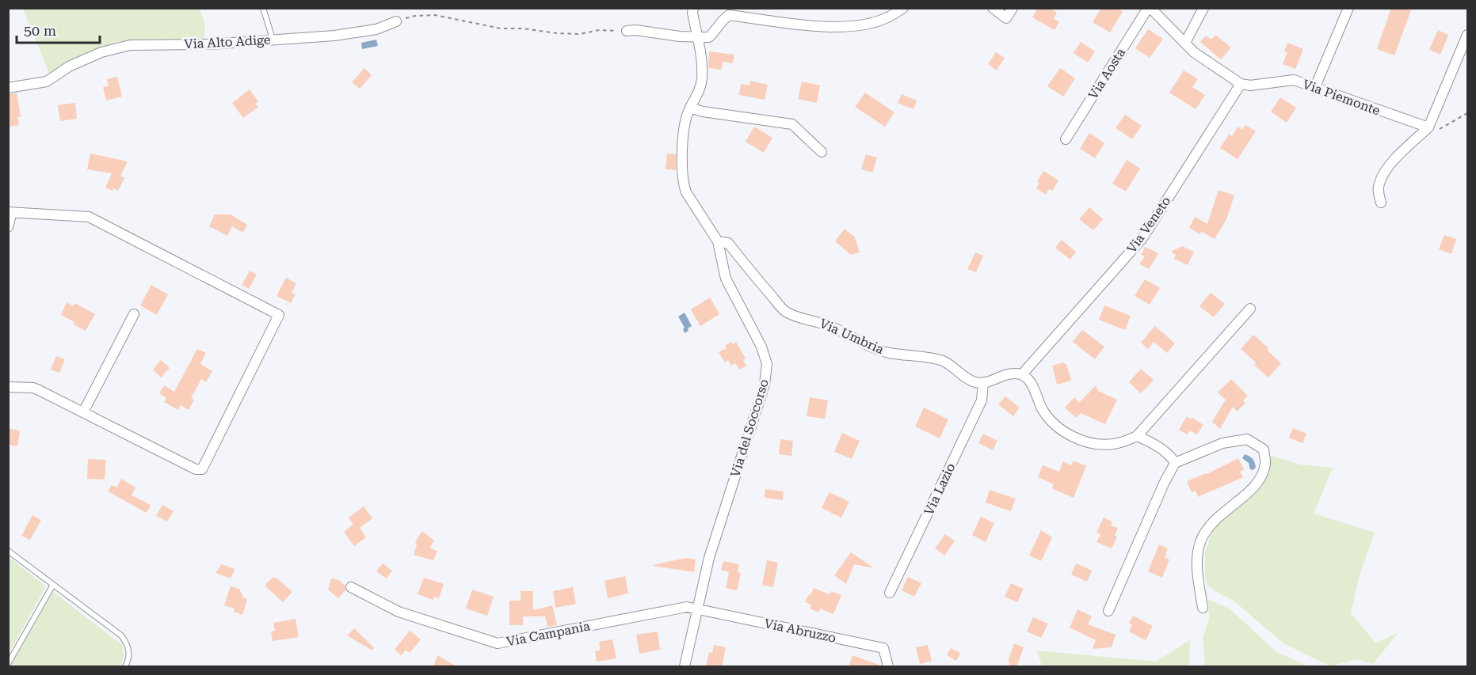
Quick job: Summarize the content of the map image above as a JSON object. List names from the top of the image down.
{
  "streets": {
    "street": [
      "Via Alto Adige",
      "Via Aosta",
      "Via Piemonte",
      "Via Veneto",
      "Via Umbria",
      "Via del Soccorso",
      "Via Lazio",
      "Via Abruzzo",
      "Via Campania"
    ]
  },
  "crossings": [
    ["Via Piemonte", "Via Veneto"],
    ["Via Umbria", "Via del Soccorso"],
    ["Via Umbria", "Via Lazio"],
    ["Via del Soccorso", "Via Abruzzo"],
    ["Via del Soccorso", "Via Campania"],
    ["Via Abruzzo", "Via Campania"]
  ],
  "scale_bar": "50 m"
}
